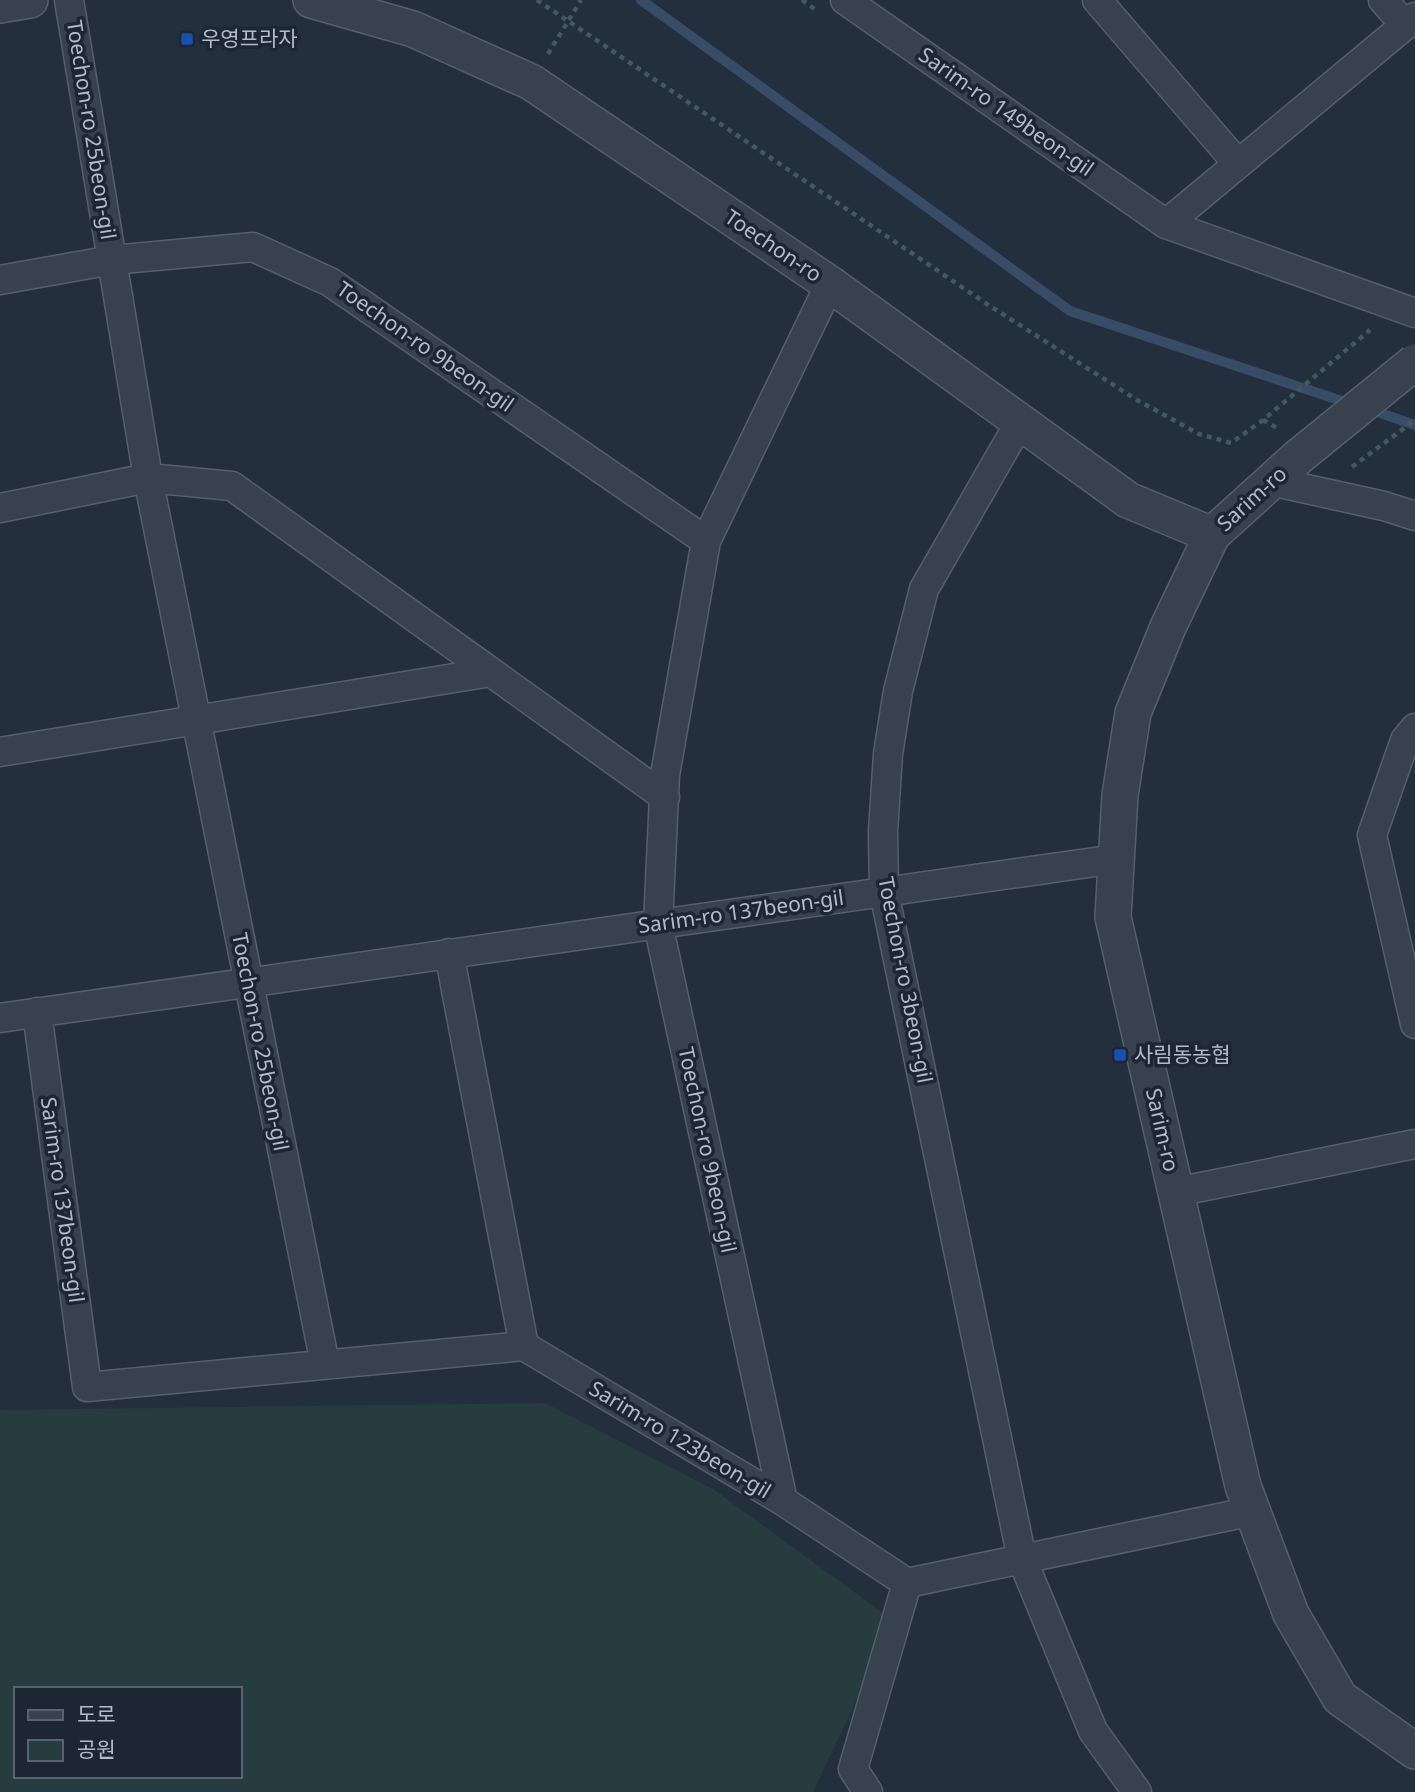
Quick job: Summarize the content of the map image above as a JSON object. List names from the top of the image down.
{
  "streets": {
    "street": [
      "Sarim-ro 149beon-gil",
      "Toechon-ro 25beon-gil",
      "Toechon-ro",
      "Toechon-ro 9beon-gil",
      "Sarim-ro",
      "Sarim-ro 137beon-gil",
      "Toechon-ro 3beon-gil",
      "Sarim-ro 123beon-gil"
    ]
  },
  "crossings": [
    ["Toechon-ro 25beon-gil", "Toechon-ro 9beon-gil"],
    ["Toechon-ro 25beon-gil", "Sarim-ro 137beon-gil"],
    ["Toechon-ro", "Toechon-ro 9beon-gil"],
    ["Toechon-ro", "Sarim-ro"],
    ["Toechon-ro", "Toechon-ro 3beon-gil"],
    ["Toechon-ro 9beon-gil", "Sarim-ro 137beon-gil"],
    ["Toechon-ro 9beon-gil", "Sarim-ro 123beon-gil"],
    ["Sarim-ro", "Sarim-ro 137beon-gil"],
    ["Sarim-ro 137beon-gil", "Toechon-ro 3beon-gil"]
  ],
  "places": {
    "transit": ["우영프라자", "사림동농협"]
  },
  "legend": ["도로", "공원"]
}
